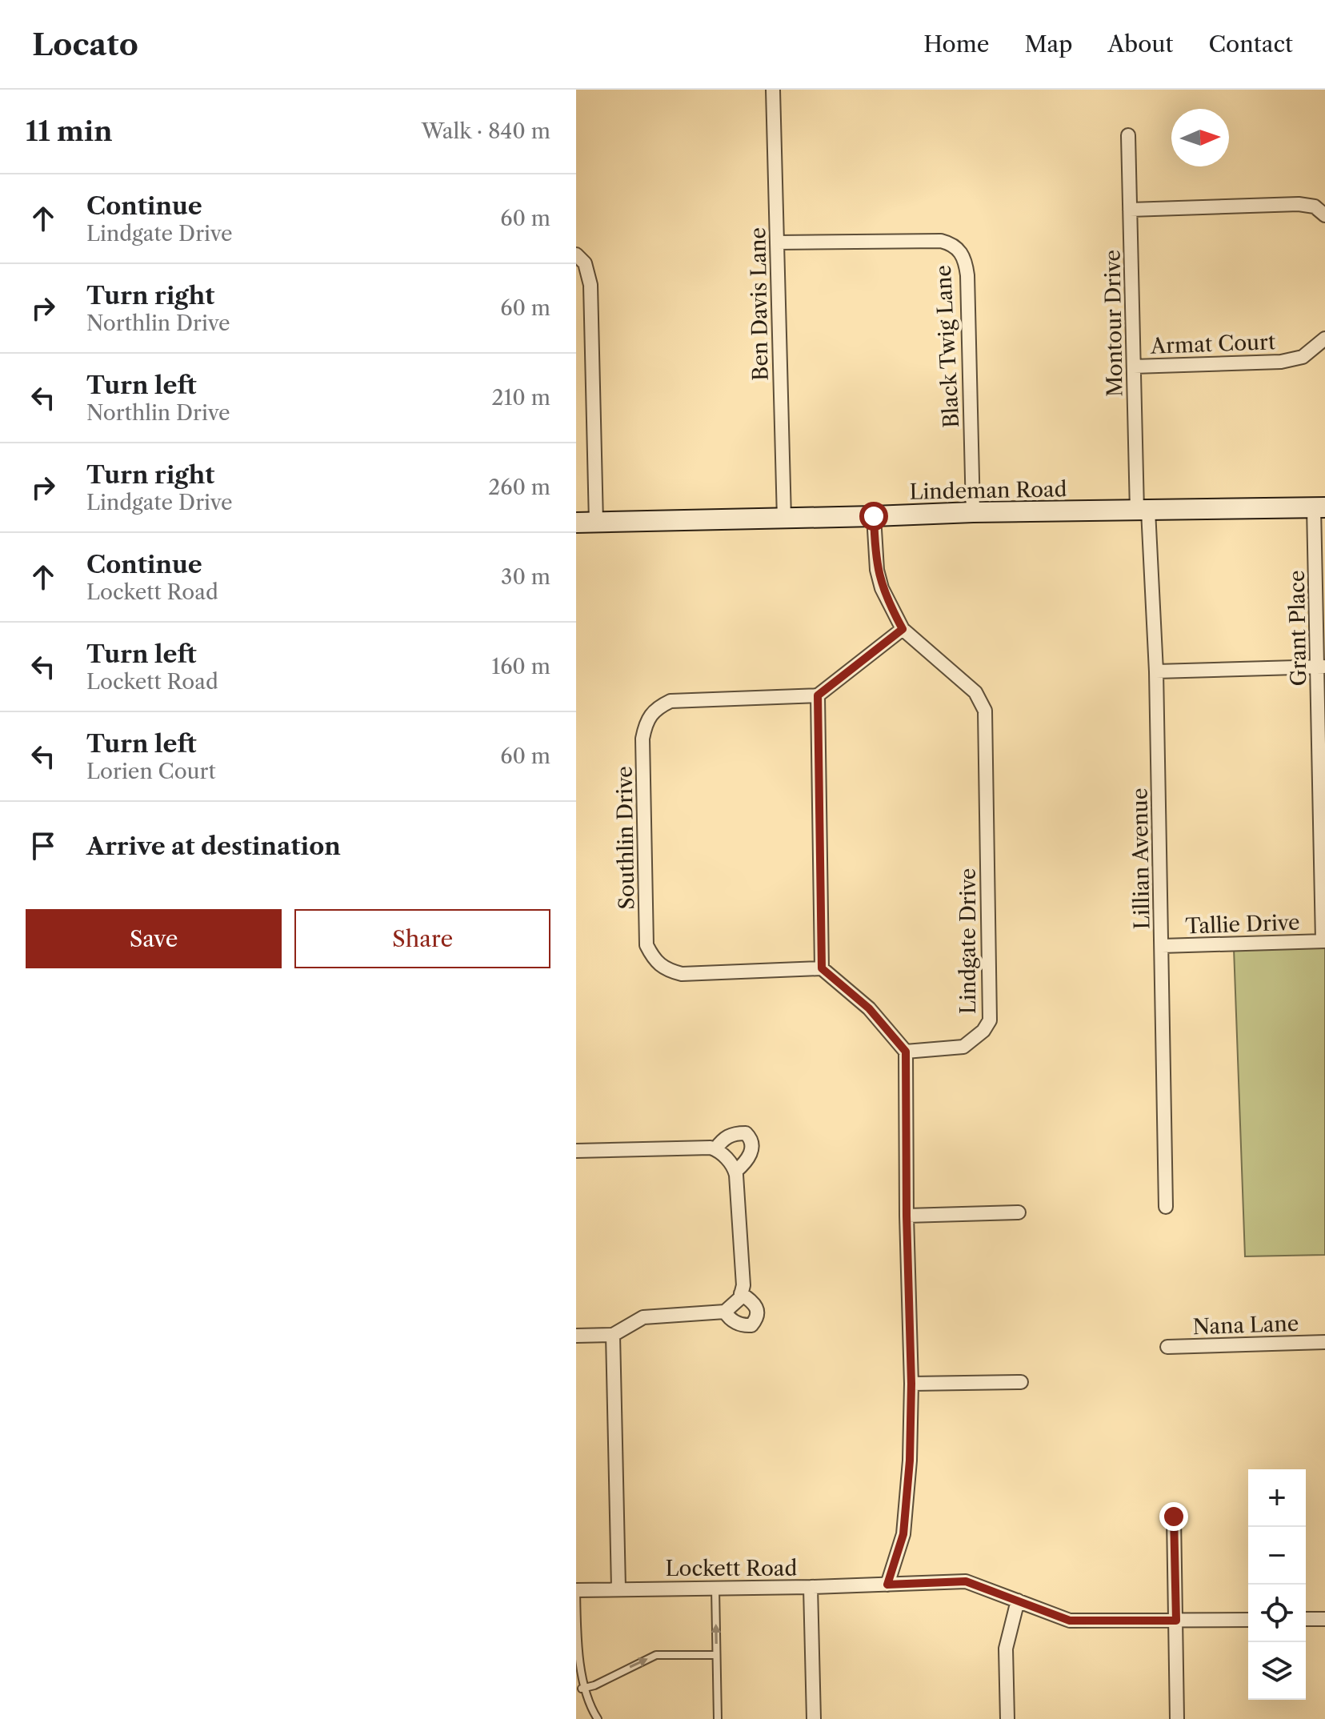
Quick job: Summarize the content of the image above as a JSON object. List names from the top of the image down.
{
  "streets": {
    "street": [
      "Ben Davis Lane",
      "Montour Drive",
      "Armat Court",
      "Black Twig Lane",
      "Lindeman Road",
      "Grant Place",
      "Southlin Drive",
      "Lillian Avenue",
      "Tallie Drive",
      "Lindgate Drive",
      "Nana Lane",
      "Lockett Road"
    ]
  },
  "crossings": [
    ["Ben Davis Lane", "Black Twig Lane"],
    ["Ben Davis Lane", "Lindeman Road"],
    ["Montour Drive", "Armat Court"],
    ["Montour Drive", "Lindeman Road"],
    ["Montour Drive", "Lillian Avenue"],
    ["Black Twig Lane", "Lindeman Road"],
    ["Lindeman Road", "Grant Place"],
    ["Lindeman Road", "Lillian Avenue"],
    ["Lindeman Road", "Lindgate Drive"],
    ["Grant Place", "Tallie Drive"],
    ["Lillian Avenue", "Tallie Drive"]
  ],
  "north": "right",
  "page": {
    "header": "Locato",
    "nav": [
      "Home",
      "Map",
      "About",
      "Contact"
    ],
    "heading": ["11 min", "Walk · 840 m"],
    "list": [
      ["Continue", "Lindgate Drive", "60 m"],
      ["Turn right", "Northlin Drive", "60 m"],
      ["Turn left", "Northlin Drive", "210 m"],
      ["Turn right", "Lindgate Drive", "260 m"],
      ["Continue", "Lockett Road", "30 m"],
      ["Turn left", "Lockett Road", "160 m"],
      ["Turn left", "Lorien Court", "60 m"],
      "Arrive at destination"
    ],
    "buttons": ["Save", "Share"],
    "map_buttons": ["+", "−"]
  }
}
